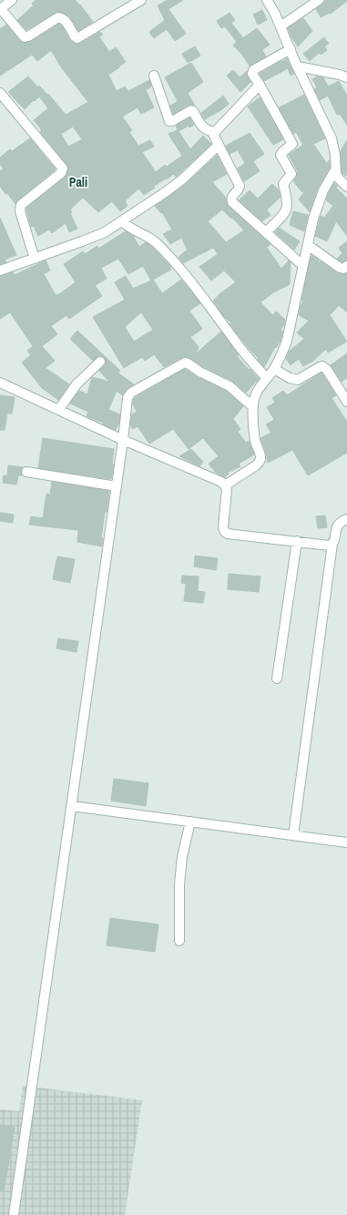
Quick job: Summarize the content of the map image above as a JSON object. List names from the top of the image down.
{
  "districts": ["Pali"]
}
